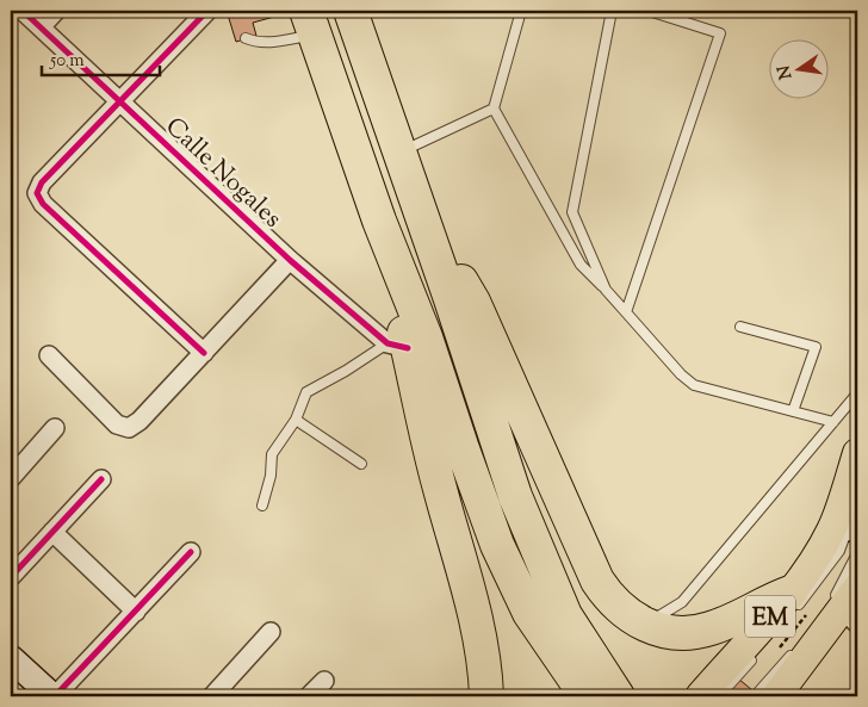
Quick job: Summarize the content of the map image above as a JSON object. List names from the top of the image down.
{
  "streets": {
    "main road": ["EM"],
    "street": ["Calle Nogales"]
  },
  "scale_bar": "50 m",
  "north": "left"
}
